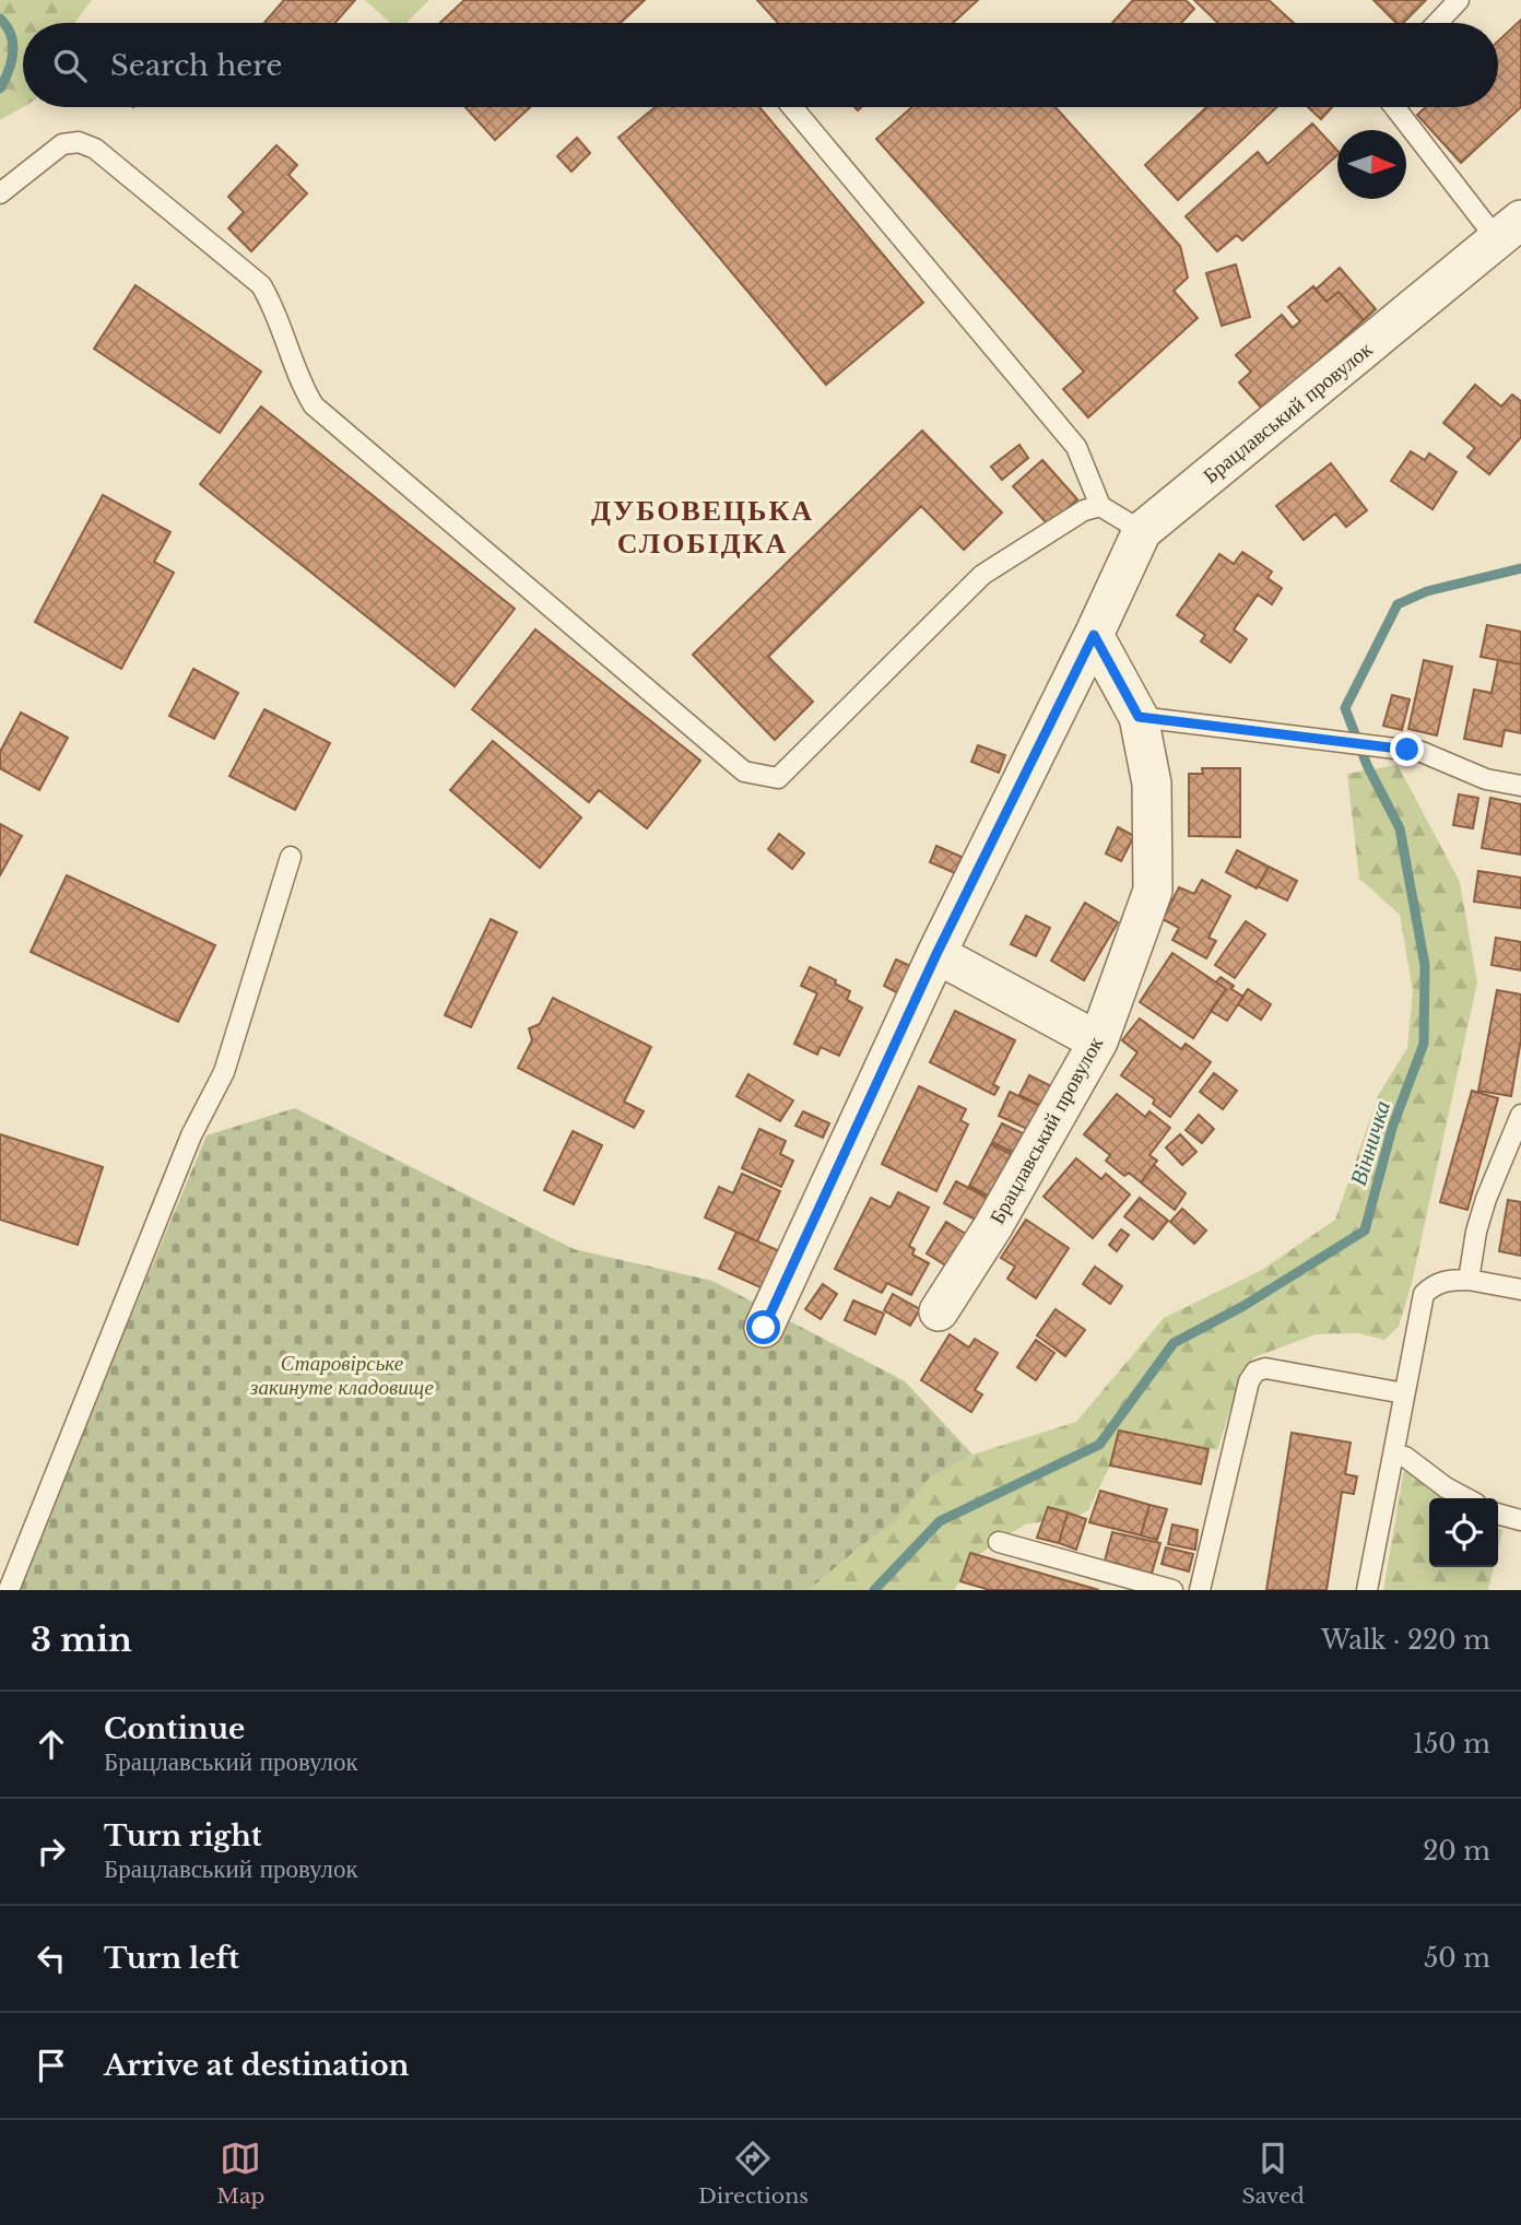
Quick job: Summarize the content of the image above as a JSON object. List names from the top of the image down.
{
  "streets": {
    "street": ["Брацлавський провулок"]
  },
  "districts": ["ДУБОВЕЦЬКА СЛОБІДКА"],
  "water": ["Вінничка"],
  "parks": ["Старовірське закинуте кладовище"],
  "north": "right",
  "page": {
    "search": "Search here",
    "heading": ["3 min", "Walk · 220 m"],
    "list": [
      ["Continue", "Брацлавський провулок", "150 m"],
      ["Turn right", "Брацлавський провулок", "20 m"],
      ["Turn left", "50 m"],
      "Arrive at destination"
    ],
    "nav": ["Map", "Directions", "Saved"]
  }
}
